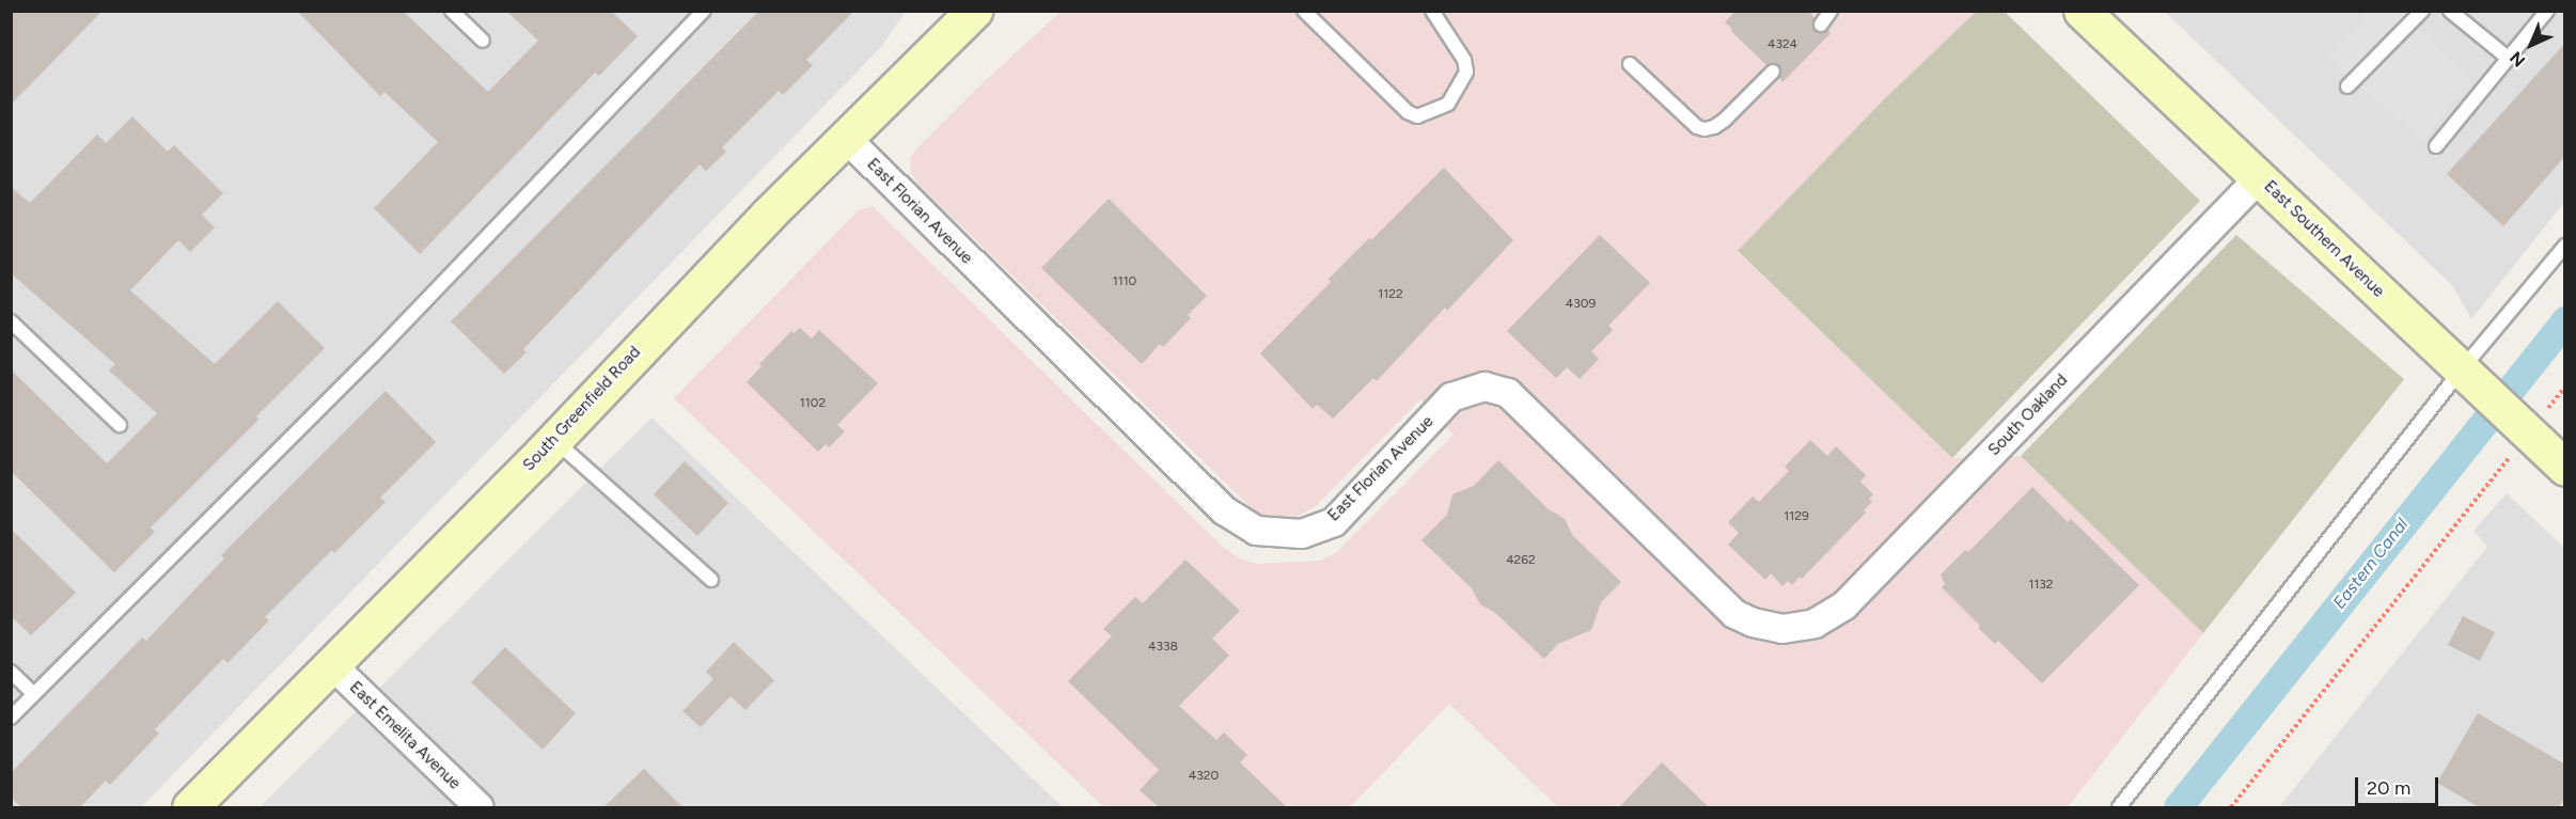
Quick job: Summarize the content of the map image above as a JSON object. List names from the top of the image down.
{
  "streets": {
    "main road": ["East Southern Avenue", "South Greenfield Road"],
    "street": ["East Florian Avenue", "South Oakland", "East Emelita Avenue"]
  },
  "crossings": [
    ["East Florian Avenue", "South Greenfield Road"],
    ["East Florian Avenue", "South Oakland"],
    ["East Southern Avenue", "South Oakland"],
    ["South Greenfield Road", "East Emelita Avenue"]
  ],
  "water": ["Eastern Canal"],
  "house_numbers": [
    "4324",
    "1110",
    "1122",
    "4309",
    "1102",
    "1129",
    "4262",
    "1132",
    "4338",
    "4320"
  ],
  "scale_bar": "20 m",
  "north": "bottom left"
}
